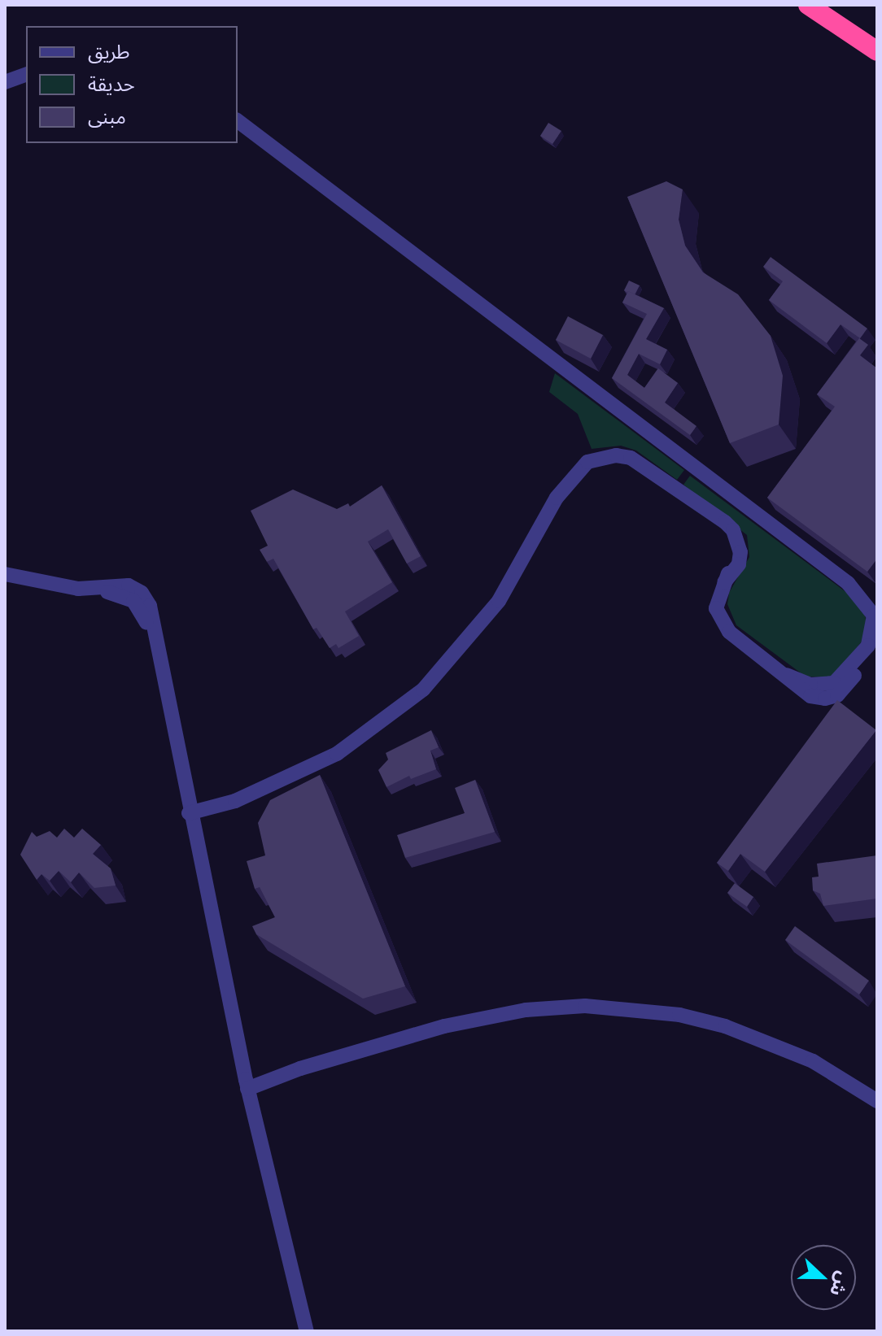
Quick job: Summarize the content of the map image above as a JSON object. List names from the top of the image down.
{
  "legend": ["طريق", "حديقة", "مبنى"],
  "north": "right"
}
